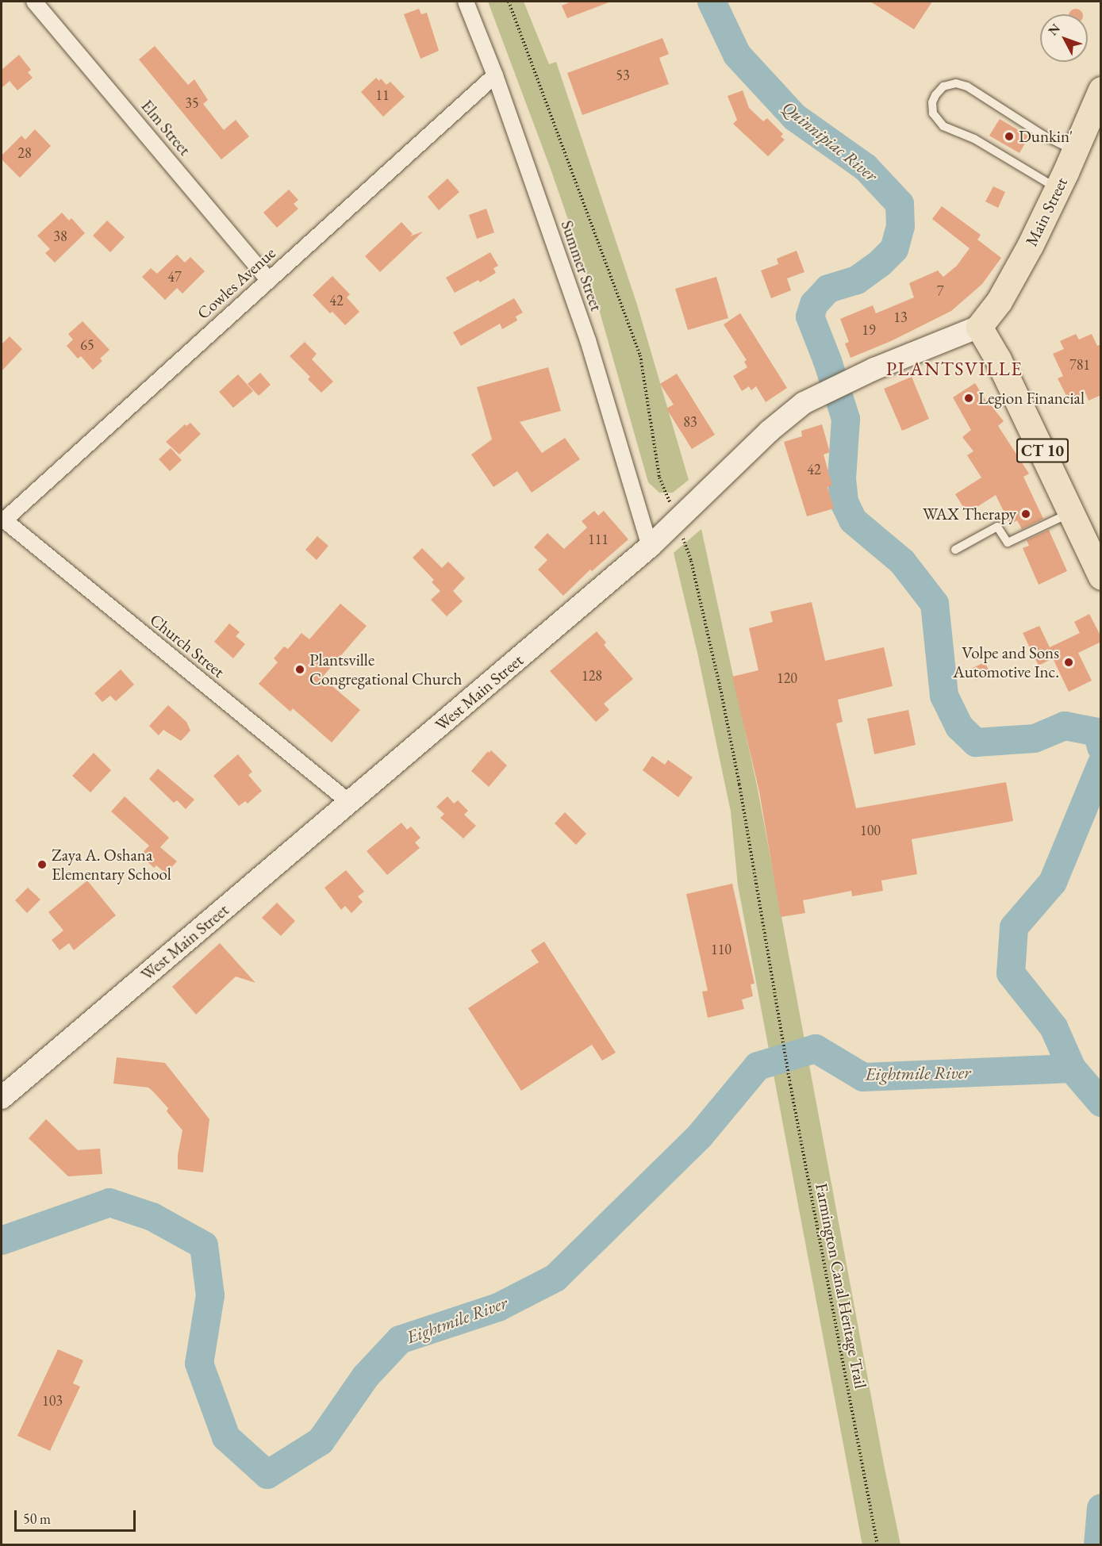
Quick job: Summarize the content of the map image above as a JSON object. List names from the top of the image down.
{
  "streets": {
    "highway": ["Main Street", "CT 10"],
    "main road": ["West Main Street"],
    "street": [
      "Elm Street",
      "Summer Street",
      "Cowles Avenue",
      "Church Street"
    ],
    "path": ["Farmington Canal Heritage Trail"]
  },
  "crossings": [
    ["Elm Street", "Cowles Avenue"],
    ["Main Street", "CT 10"],
    ["Main Street", "West Main Street"],
    ["Summer Street", "Cowles Avenue"],
    ["Summer Street", "West Main Street"],
    ["Cowles Avenue", "Church Street"],
    ["CT 10", "West Main Street"],
    ["Church Street", "West Main Street"]
  ],
  "districts": ["PLANTSVILLE"],
  "water": ["Quinnipiac River", "Eightmile River"],
  "places": [
    "Dunkin'",
    "Legion Financial",
    "WAX Therapy",
    "Volpe and Sons Automotive Inc.",
    "Plantsville Congregational Church",
    "Zaya A. Oshana Elementary School"
  ],
  "house_numbers": [
    "53",
    "11",
    "35",
    "28",
    "38",
    "47",
    "7",
    "42",
    "13",
    "19",
    "65",
    "781",
    "83",
    "42",
    "111",
    "128",
    "120",
    "100",
    "110",
    "103"
  ],
  "scale_bar": "50 m",
  "north": "top left"
}
